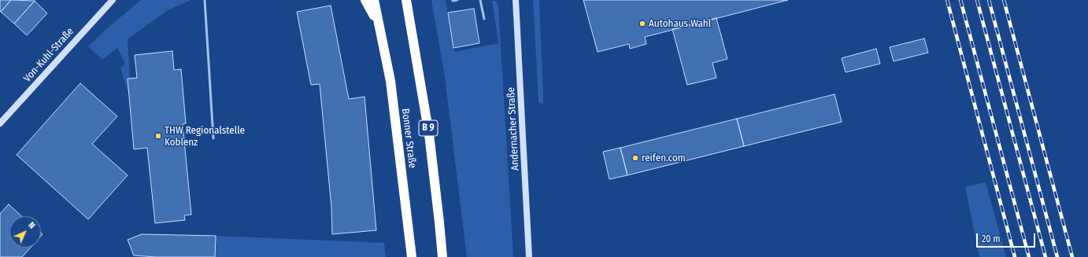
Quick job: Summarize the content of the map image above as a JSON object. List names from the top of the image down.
{
  "streets": {
    "highway": ["B 9", "Bonner Straße"],
    "street": ["Von-Kuhl-Straße", "Andernacher Straße"]
  },
  "places": ["Autohaus Wahl", "THW Regionalstelle Koblenz", "reifen.com"],
  "scale_bar": "20 m",
  "north": "top right"
}
